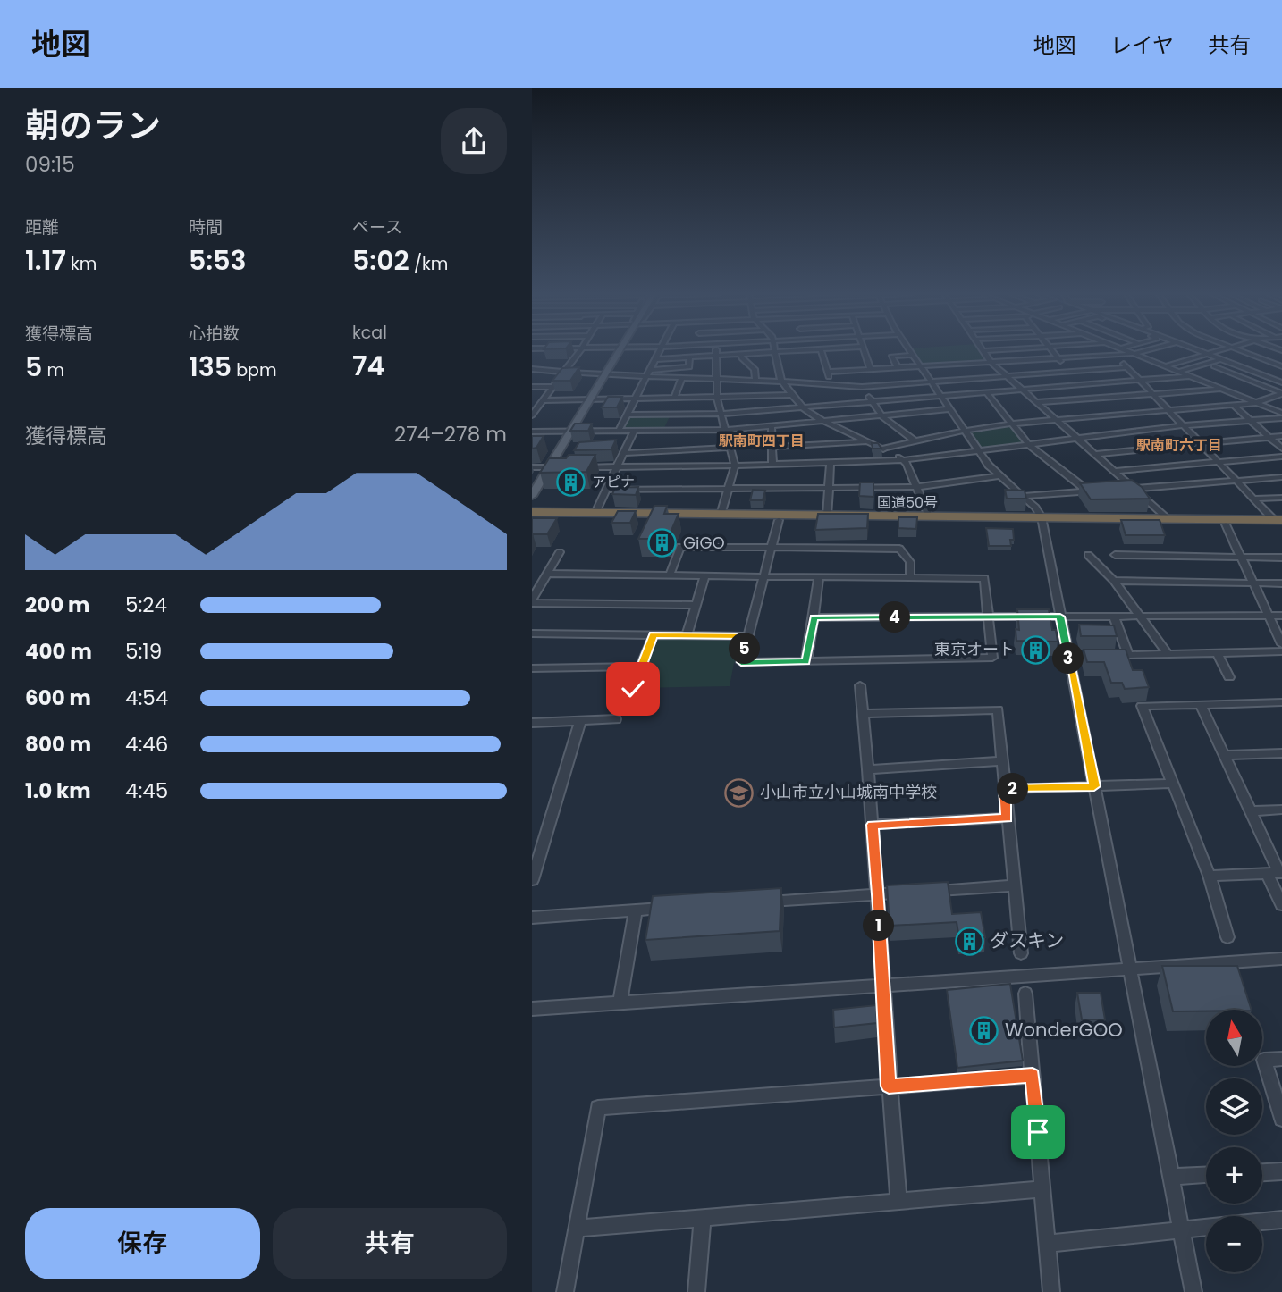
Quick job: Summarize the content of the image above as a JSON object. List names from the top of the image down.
{
  "streets": {
    "highway": ["国道50号"]
  },
  "districts": ["駅南町四丁目", "駅南町六丁目"],
  "places": {
    "building": [
      "アピナ",
      "GiGO",
      "東京オート",
      "ダスキン",
      "WonderGOO"
    ],
    "school or university": ["小山市立小山城南中学校"]
  },
  "north": "top",
  "page": {
    "header": "地図",
    "nav": ["地図", "レイヤ", "共有"],
    "heading": ["朝のラン", "09:15"],
    "stats": [
      ["距離", "1.17 km"],
      ["時間", "5:53"],
      ["ペース", "5:02 /km"],
      ["獲得標高", "5 m"],
      ["心拍数", "135 bpm"],
      ["kcal", "74"]
    ],
    "chart": ["獲得標高", "274–278 m"],
    "list": [
      {
        "name": "200 m",
        "note": "5:24"
      },
      {
        "name": "400 m",
        "note": "5:19"
      },
      {
        "name": "600 m",
        "note": "4:54"
      },
      {
        "name": "800 m",
        "note": "4:46"
      },
      {
        "name": "1.0 km",
        "note": "4:45"
      }
    ],
    "pins": [
      "4",
      "5",
      "3",
      "2",
      "1"
    ],
    "map_buttons": ["+", "−"],
    "buttons": ["保存", "共有"]
  }
}
